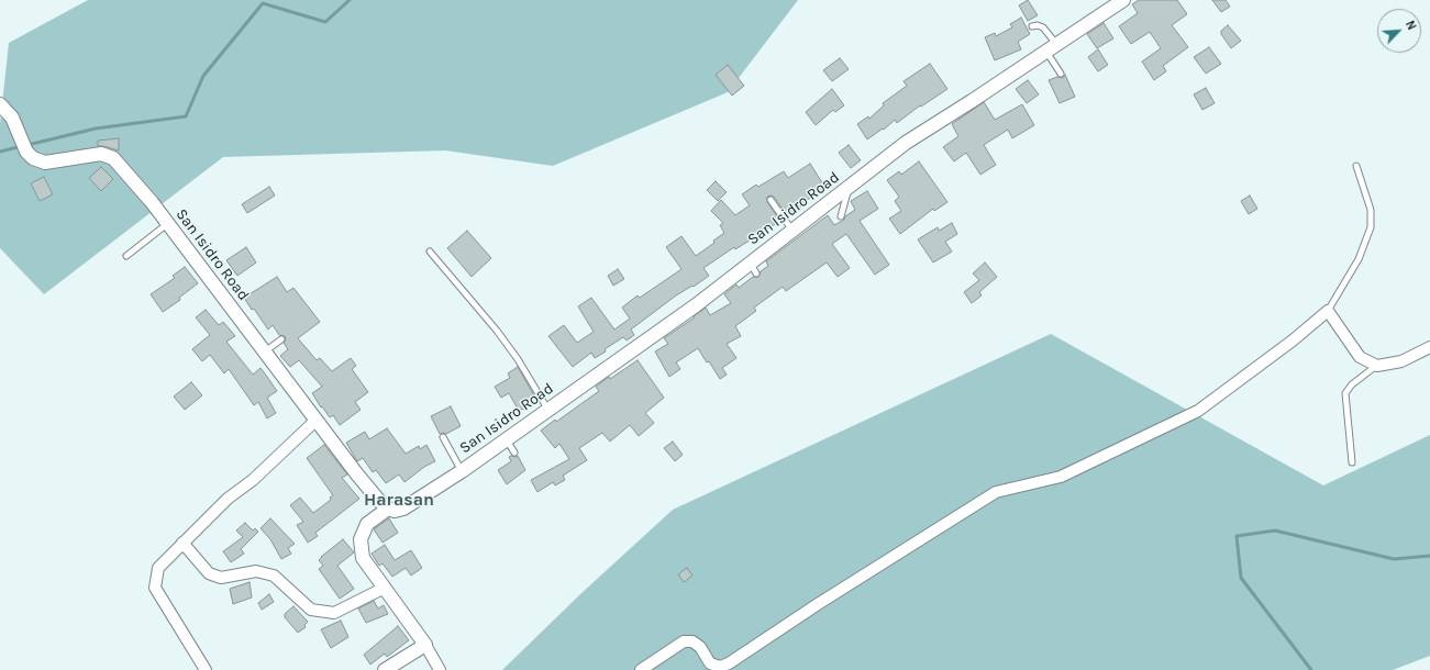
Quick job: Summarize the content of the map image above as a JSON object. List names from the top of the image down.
{
  "streets": {
    "street": ["San Isidro Road"]
  },
  "districts": ["Harasan"],
  "north": "top right"
}
